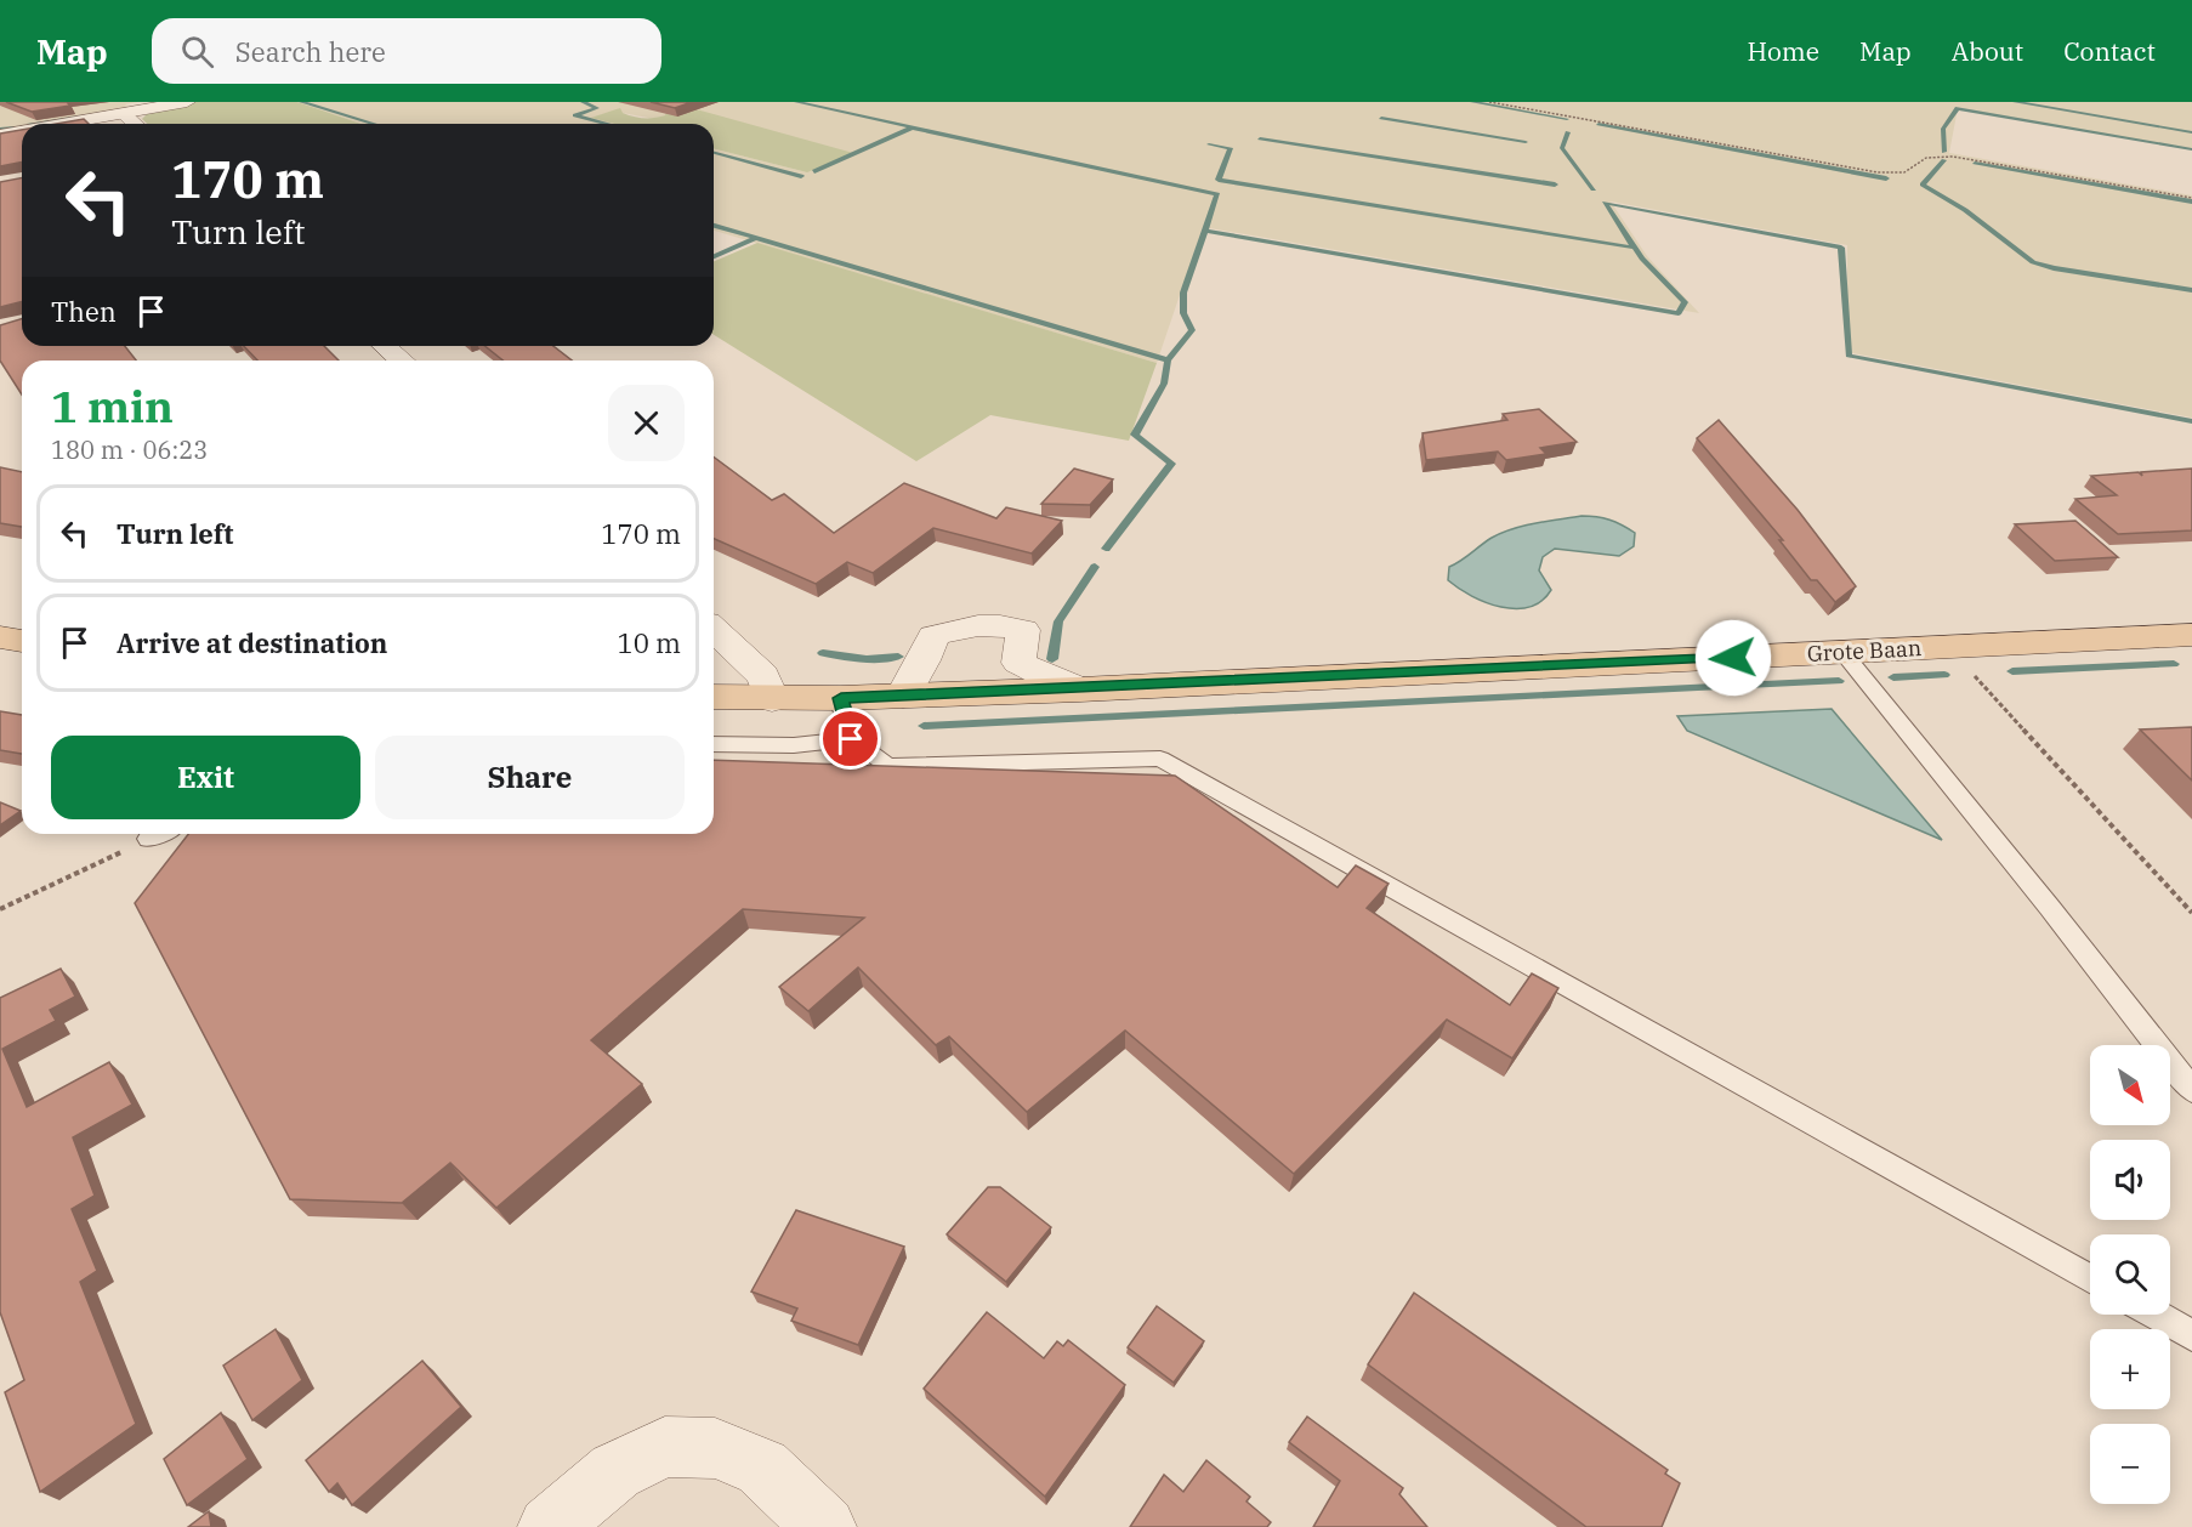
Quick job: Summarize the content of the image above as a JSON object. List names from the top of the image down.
{
  "streets": {
    "main road": ["Grote Baan"]
  },
  "north": "bottom right",
  "page": {
    "header": "Map",
    "search": "Search here",
    "nav": [
      "Home",
      "Map",
      "About",
      "Contact"
    ],
    "turn": ["170 m", "Turn left"],
    "then": "Then",
    "heading": ["1 min", "180 m · 06:23"],
    "list": [
      {
        "name": "Turn left",
        "value": "170 m"
      },
      {
        "name": "Arrive at destination",
        "value": "10 m"
      }
    ],
    "buttons": ["Exit", "Share"],
    "map_buttons": ["+", "−"]
  }
}
